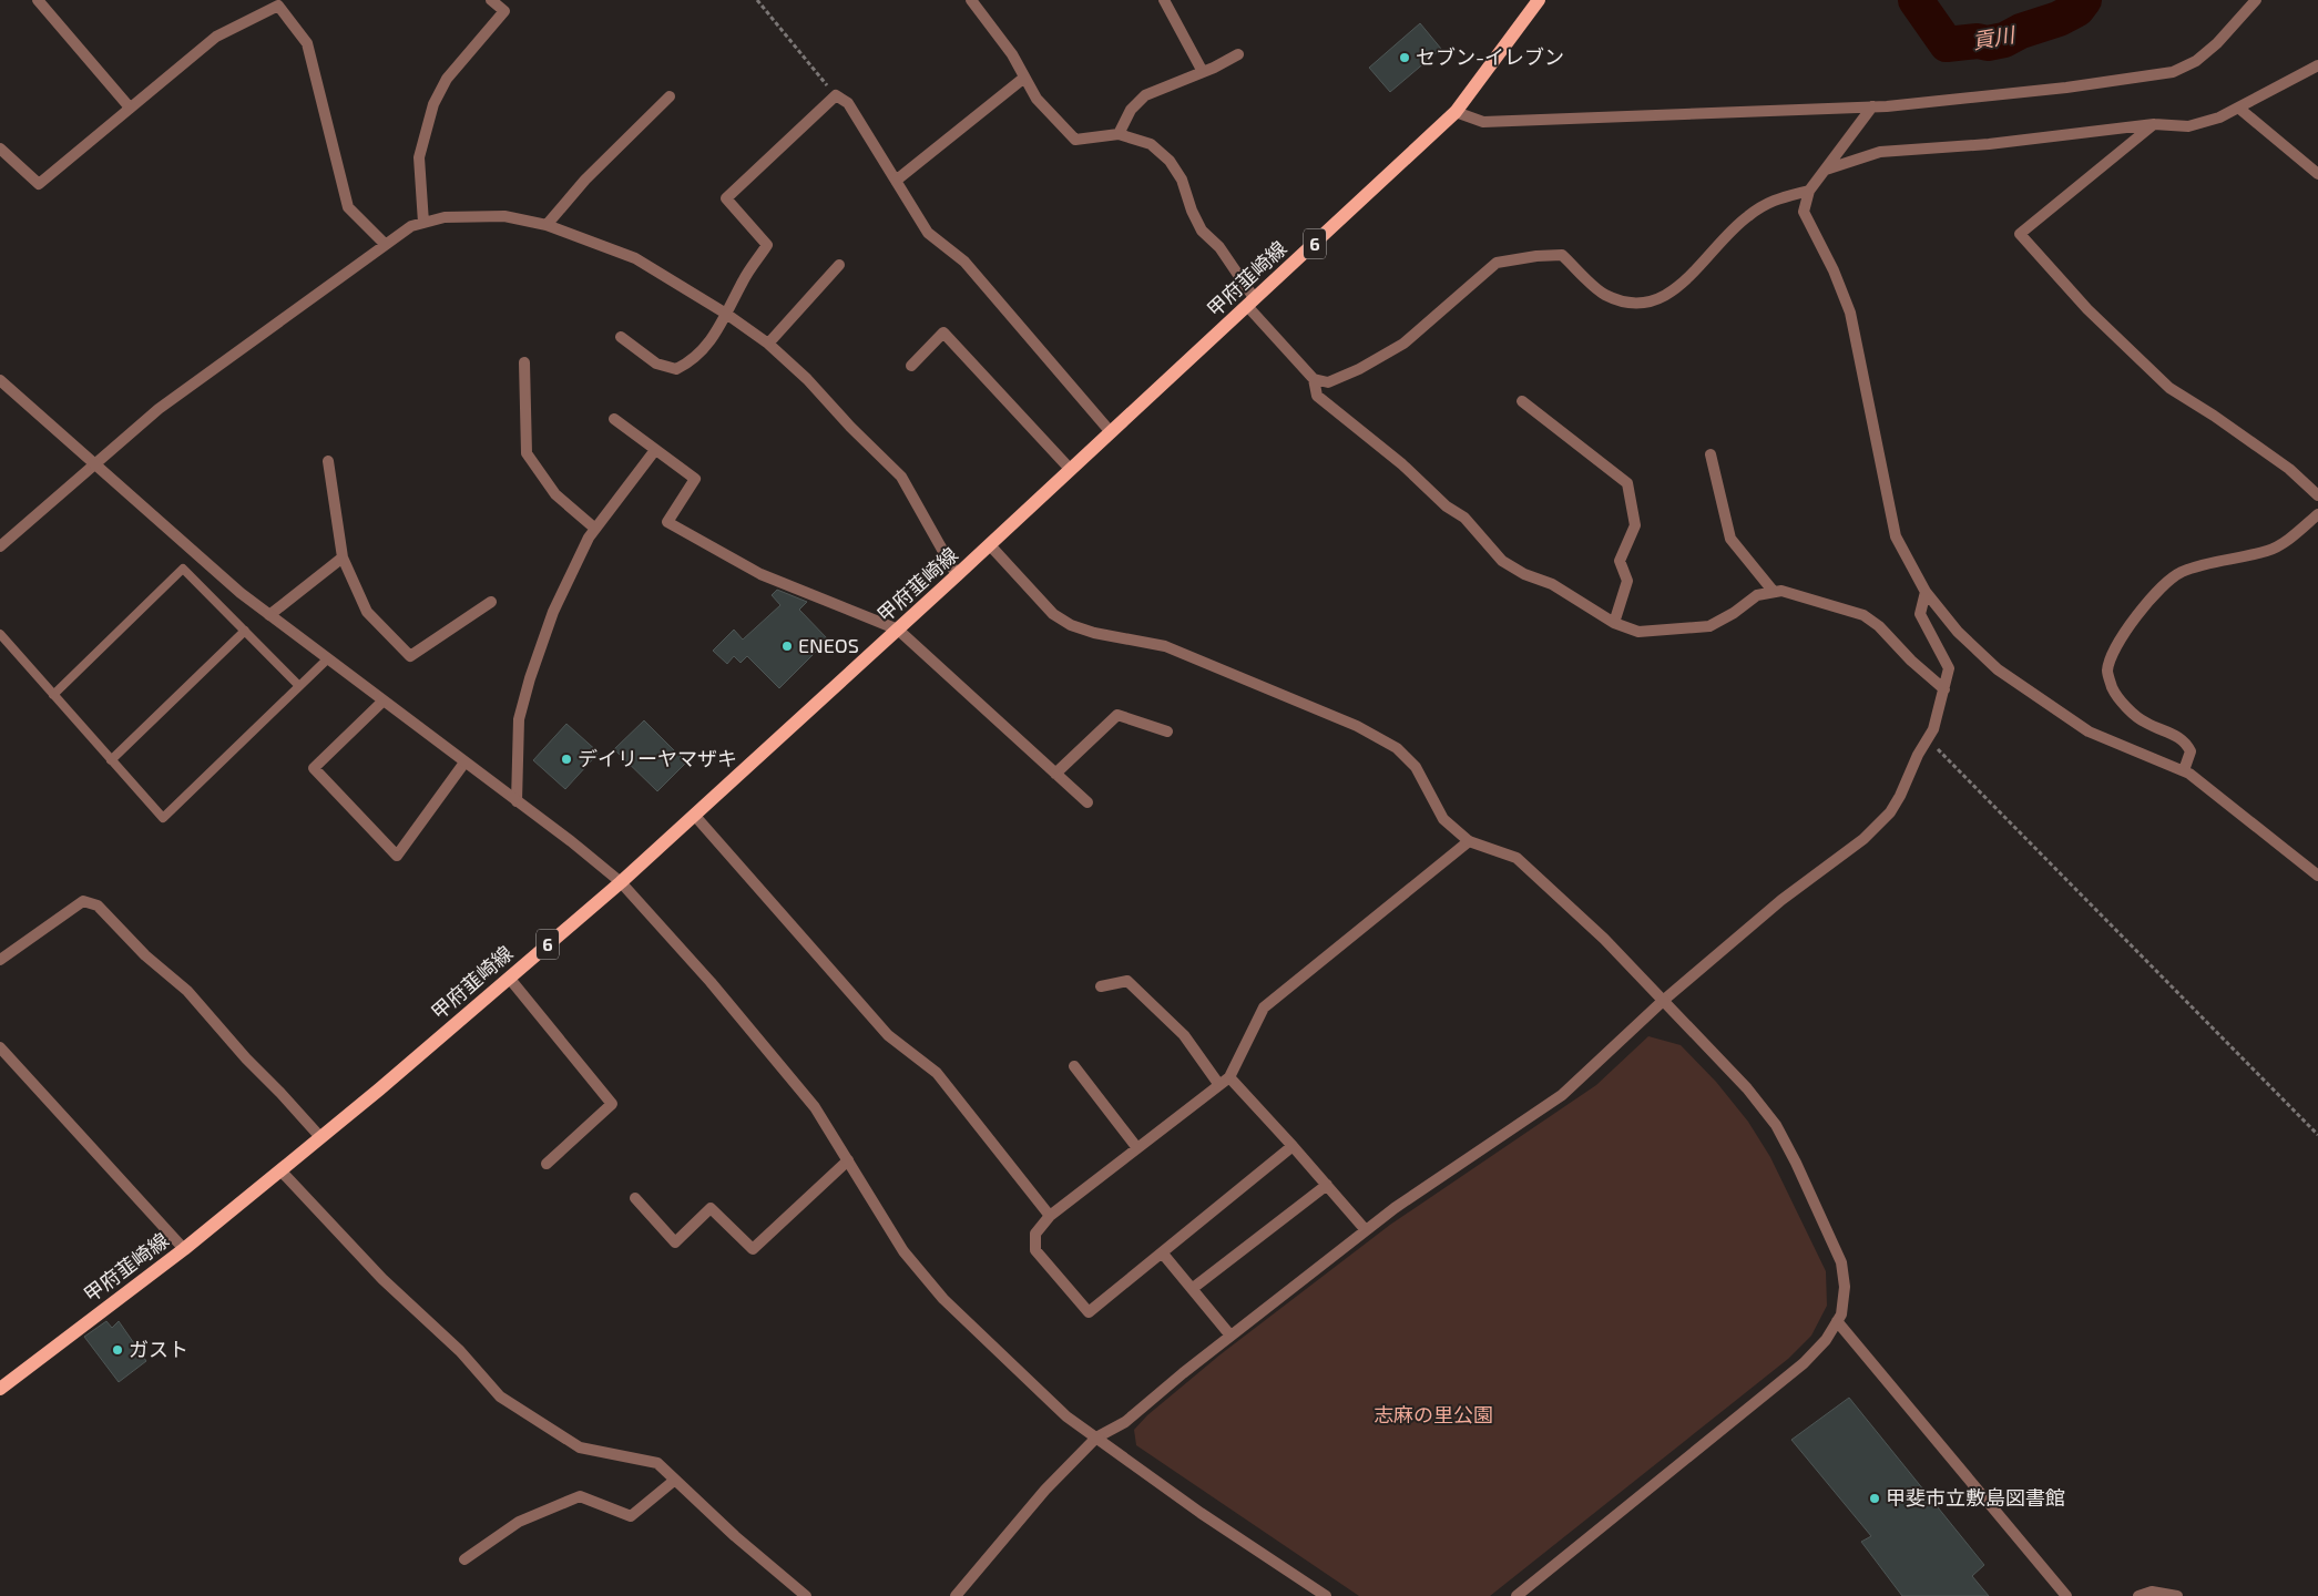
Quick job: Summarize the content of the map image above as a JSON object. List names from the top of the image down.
{
  "streets": {
    "main road": ["6", "甲府韮崎線"]
  },
  "water": ["貢川"],
  "parks": ["志麻の里公園"],
  "places": [
    "セブン-イレブン",
    "ENEOS",
    "デイリーヤマザキ",
    "ガスト",
    "甲斐市立敷島図書館"
  ]
}
